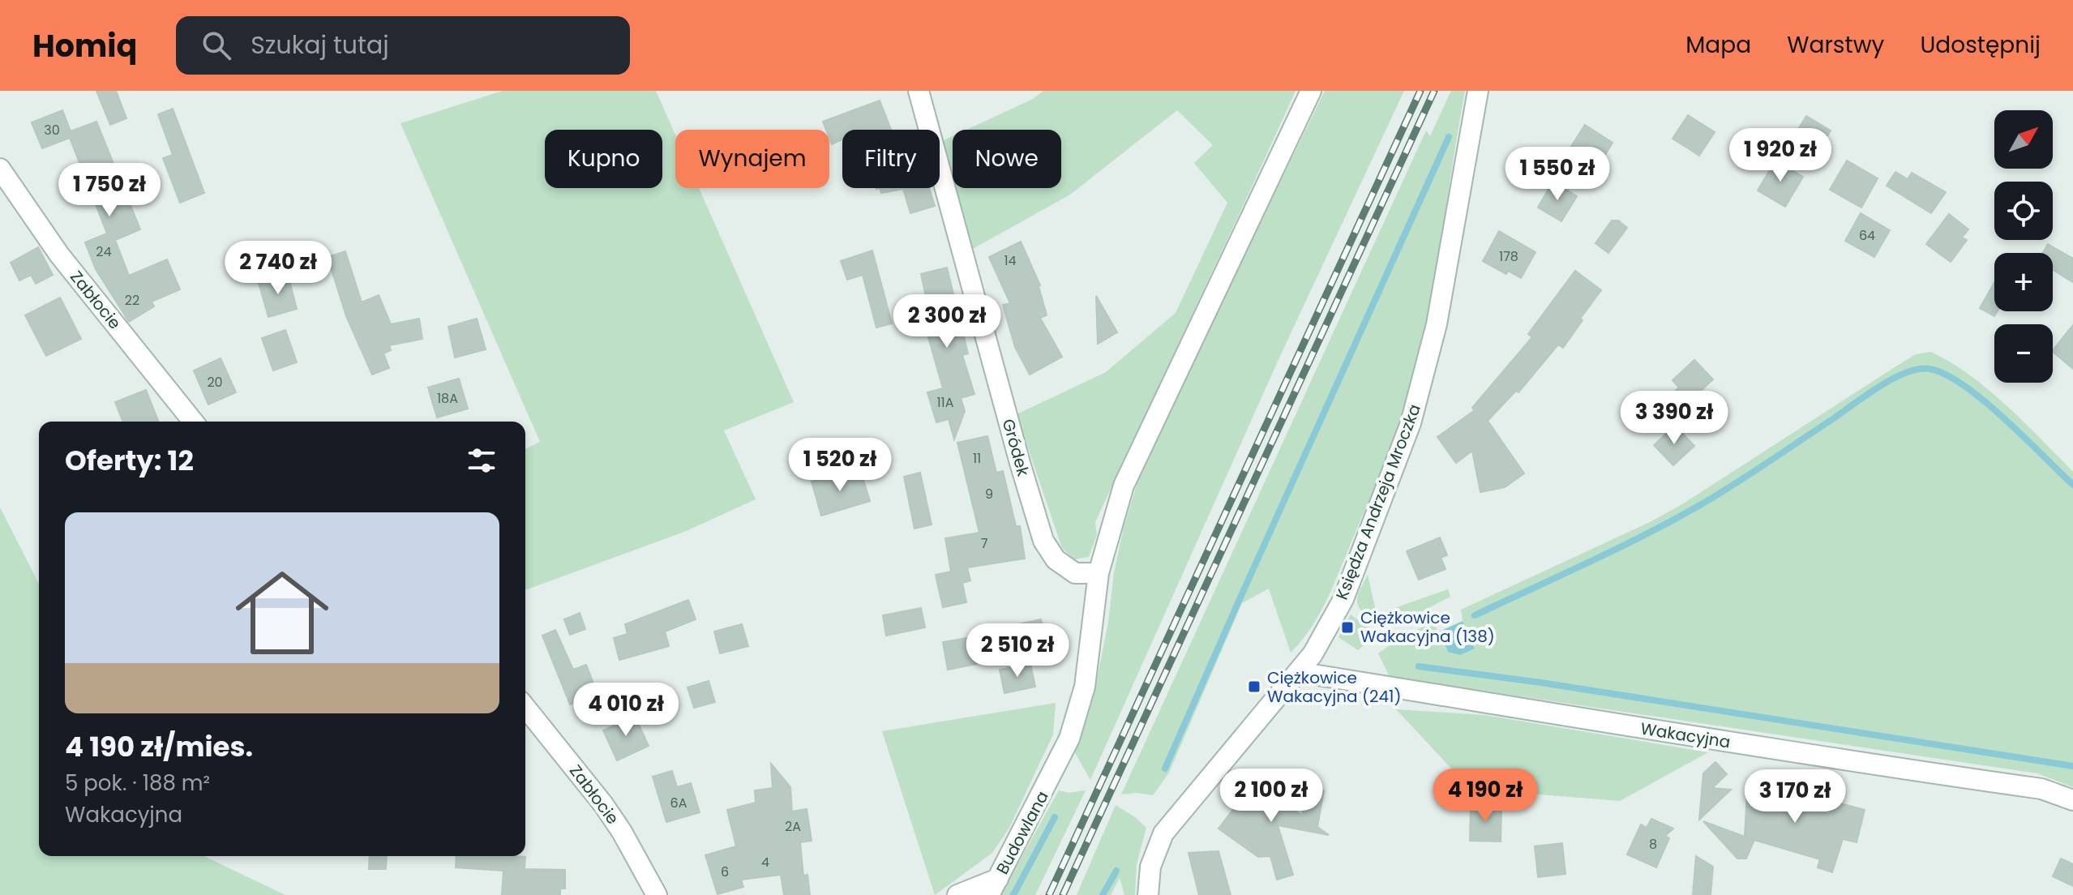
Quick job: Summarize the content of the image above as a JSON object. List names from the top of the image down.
{
  "streets": {
    "street": [
      "Zabłocie",
      "Gródek",
      "Księdza Andrzeja Mroczka",
      "Wakacyjna",
      "Budowlana"
    ]
  },
  "crossings": [
    ["Gródek", "Budowlana"],
    ["Księdza Andrzeja Mroczka", "Wakacyjna"]
  ],
  "places": {
    "transit": ["Ciężkowice Wakacyjna (138)", "Ciężkowice Wakacyjna (241)"]
  },
  "house_numbers": [
    "30",
    "64",
    "24",
    "178",
    "14",
    "22",
    "20",
    "18A",
    "11A",
    "11",
    "9",
    "7",
    "6A",
    "2A",
    "8",
    "4",
    "6"
  ],
  "north": "top right",
  "page": {
    "header": "Homiq",
    "search": "Szukaj tutaj",
    "nav": ["Mapa", "Warstwy", "Udostępnij"],
    "map_buttons": ["+", "−"],
    "price": [
      "1 920 zł",
      "1 550 zł",
      "1 750 zł",
      "2 740 zł",
      "2 300 zł",
      "3 390 zł",
      "1 520 zł",
      "2 510 zł",
      "4 010 zł",
      "2 100 zł",
      "4 190 zł",
      "3 170 zł"
    ],
    "chip": [
      "Kupno",
      "Wynajem",
      "Filtry",
      "Nowe"
    ],
    "heading": "Oferty: 12",
    "list": [
      {
        "name": "4 190 zł/mies.",
        "note": "5 pok. · 188 m² · Wakacyjna"
      }
    ]
  }
}
